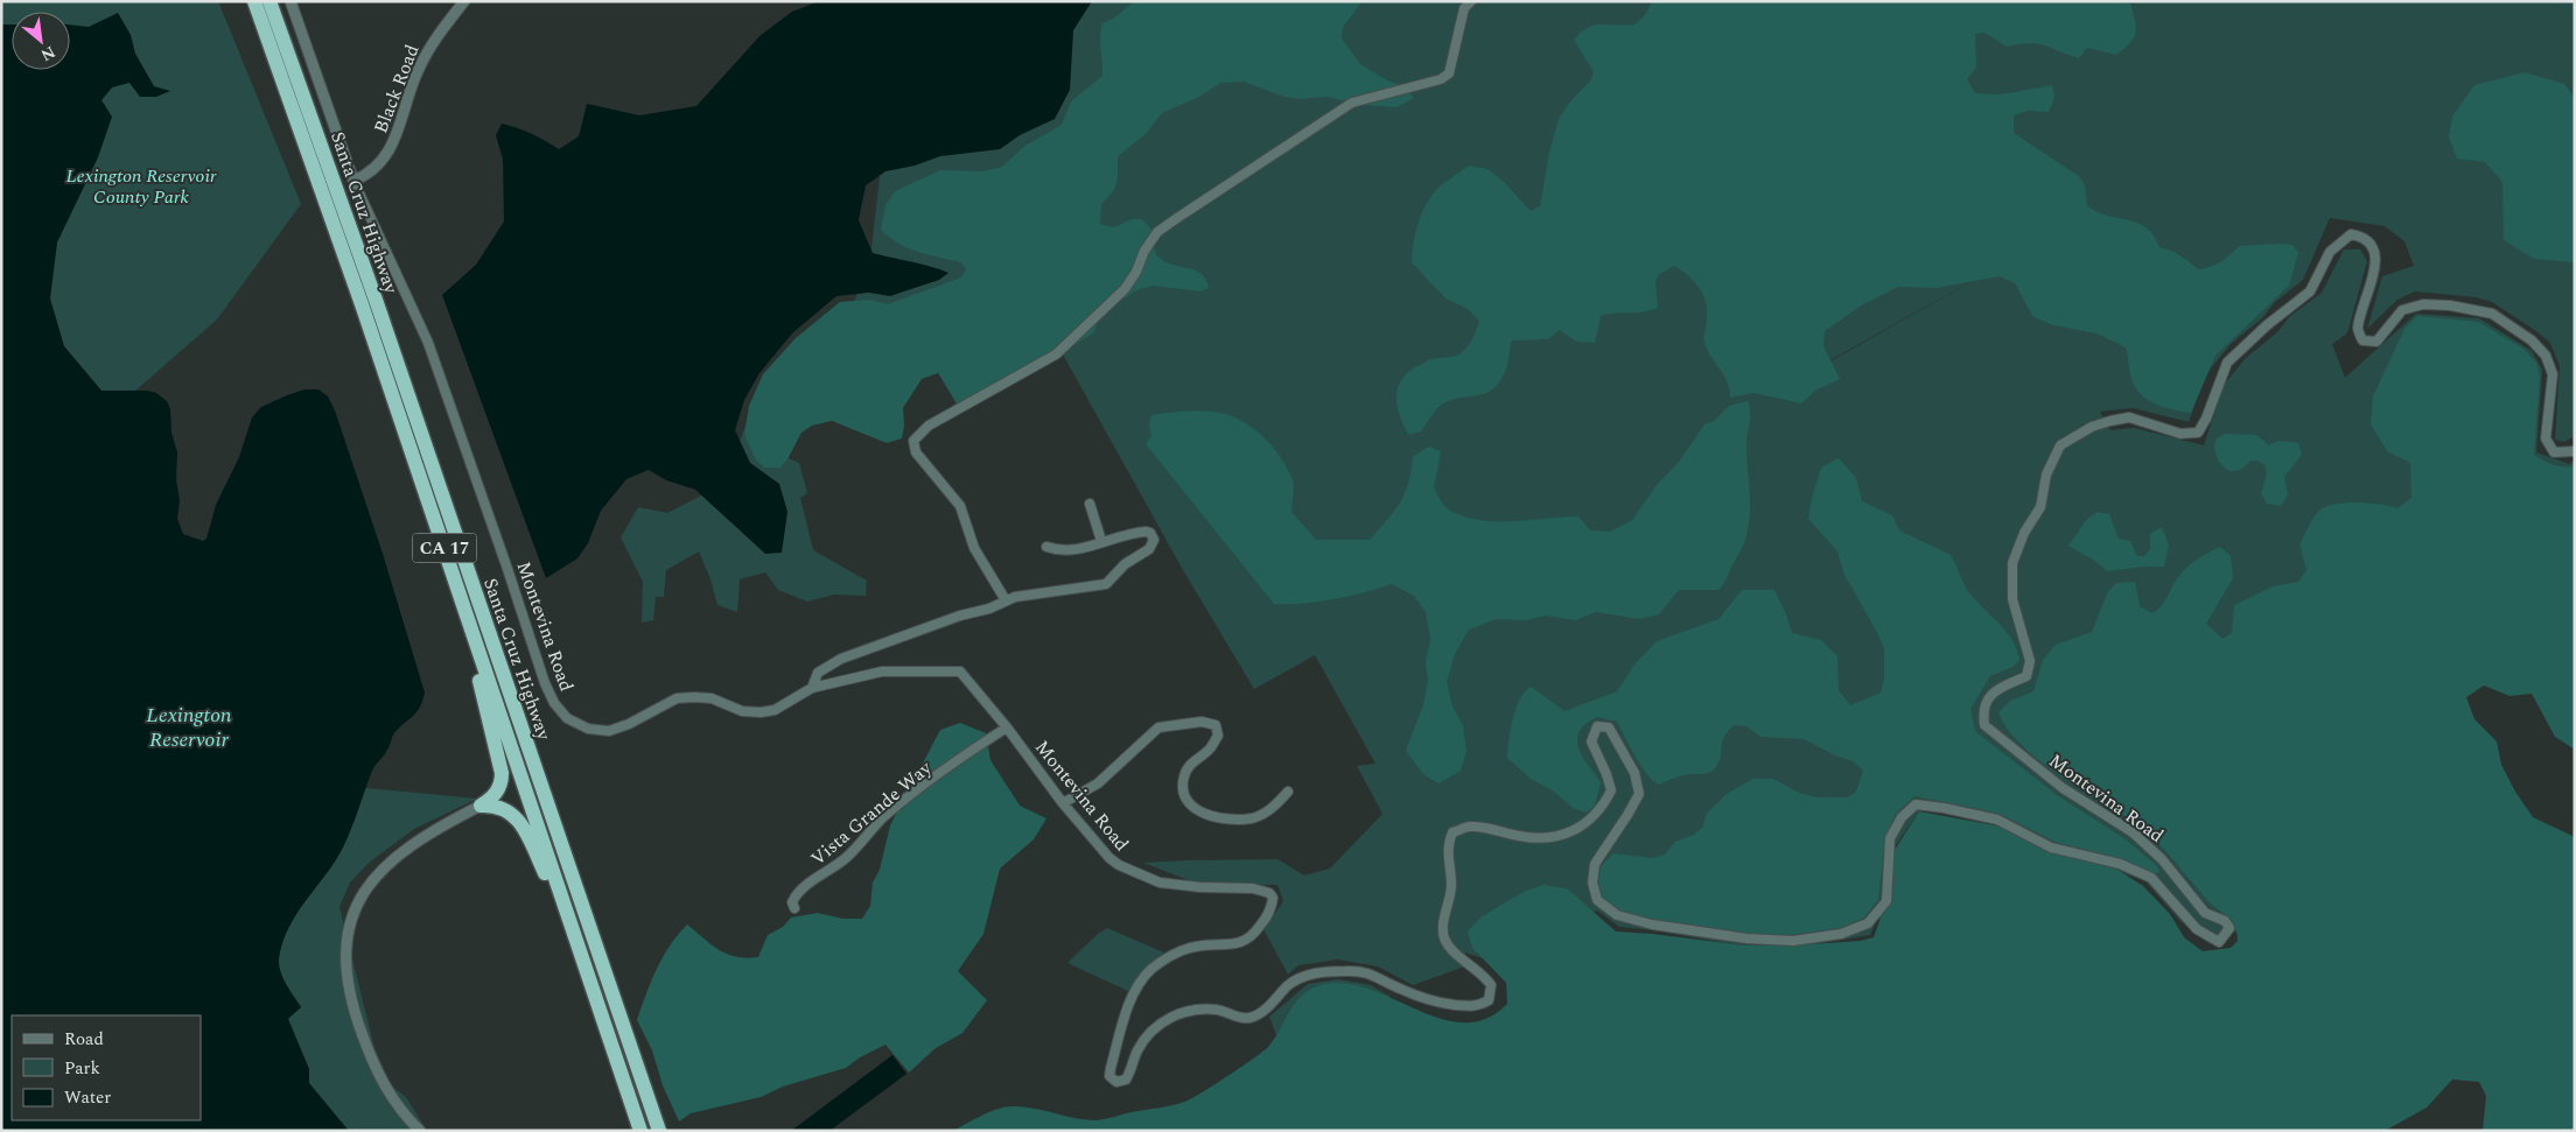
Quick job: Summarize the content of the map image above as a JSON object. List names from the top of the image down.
{
  "streets": {
    "highway": ["Santa Cruz Highway", "CA 17"],
    "street": ["Black Road", "Montevina Road", "Vista Grande Way"]
  },
  "crossings": [
    ["Black Road", "Montevina Road"],
    ["Montevina Road", "Vista Grande Way"]
  ],
  "water": ["Lexington Reservoir"],
  "parks": ["Lexington Reservoir County Park"],
  "legend": ["Road", "Park", "Water"],
  "north": "bottom right"
}
